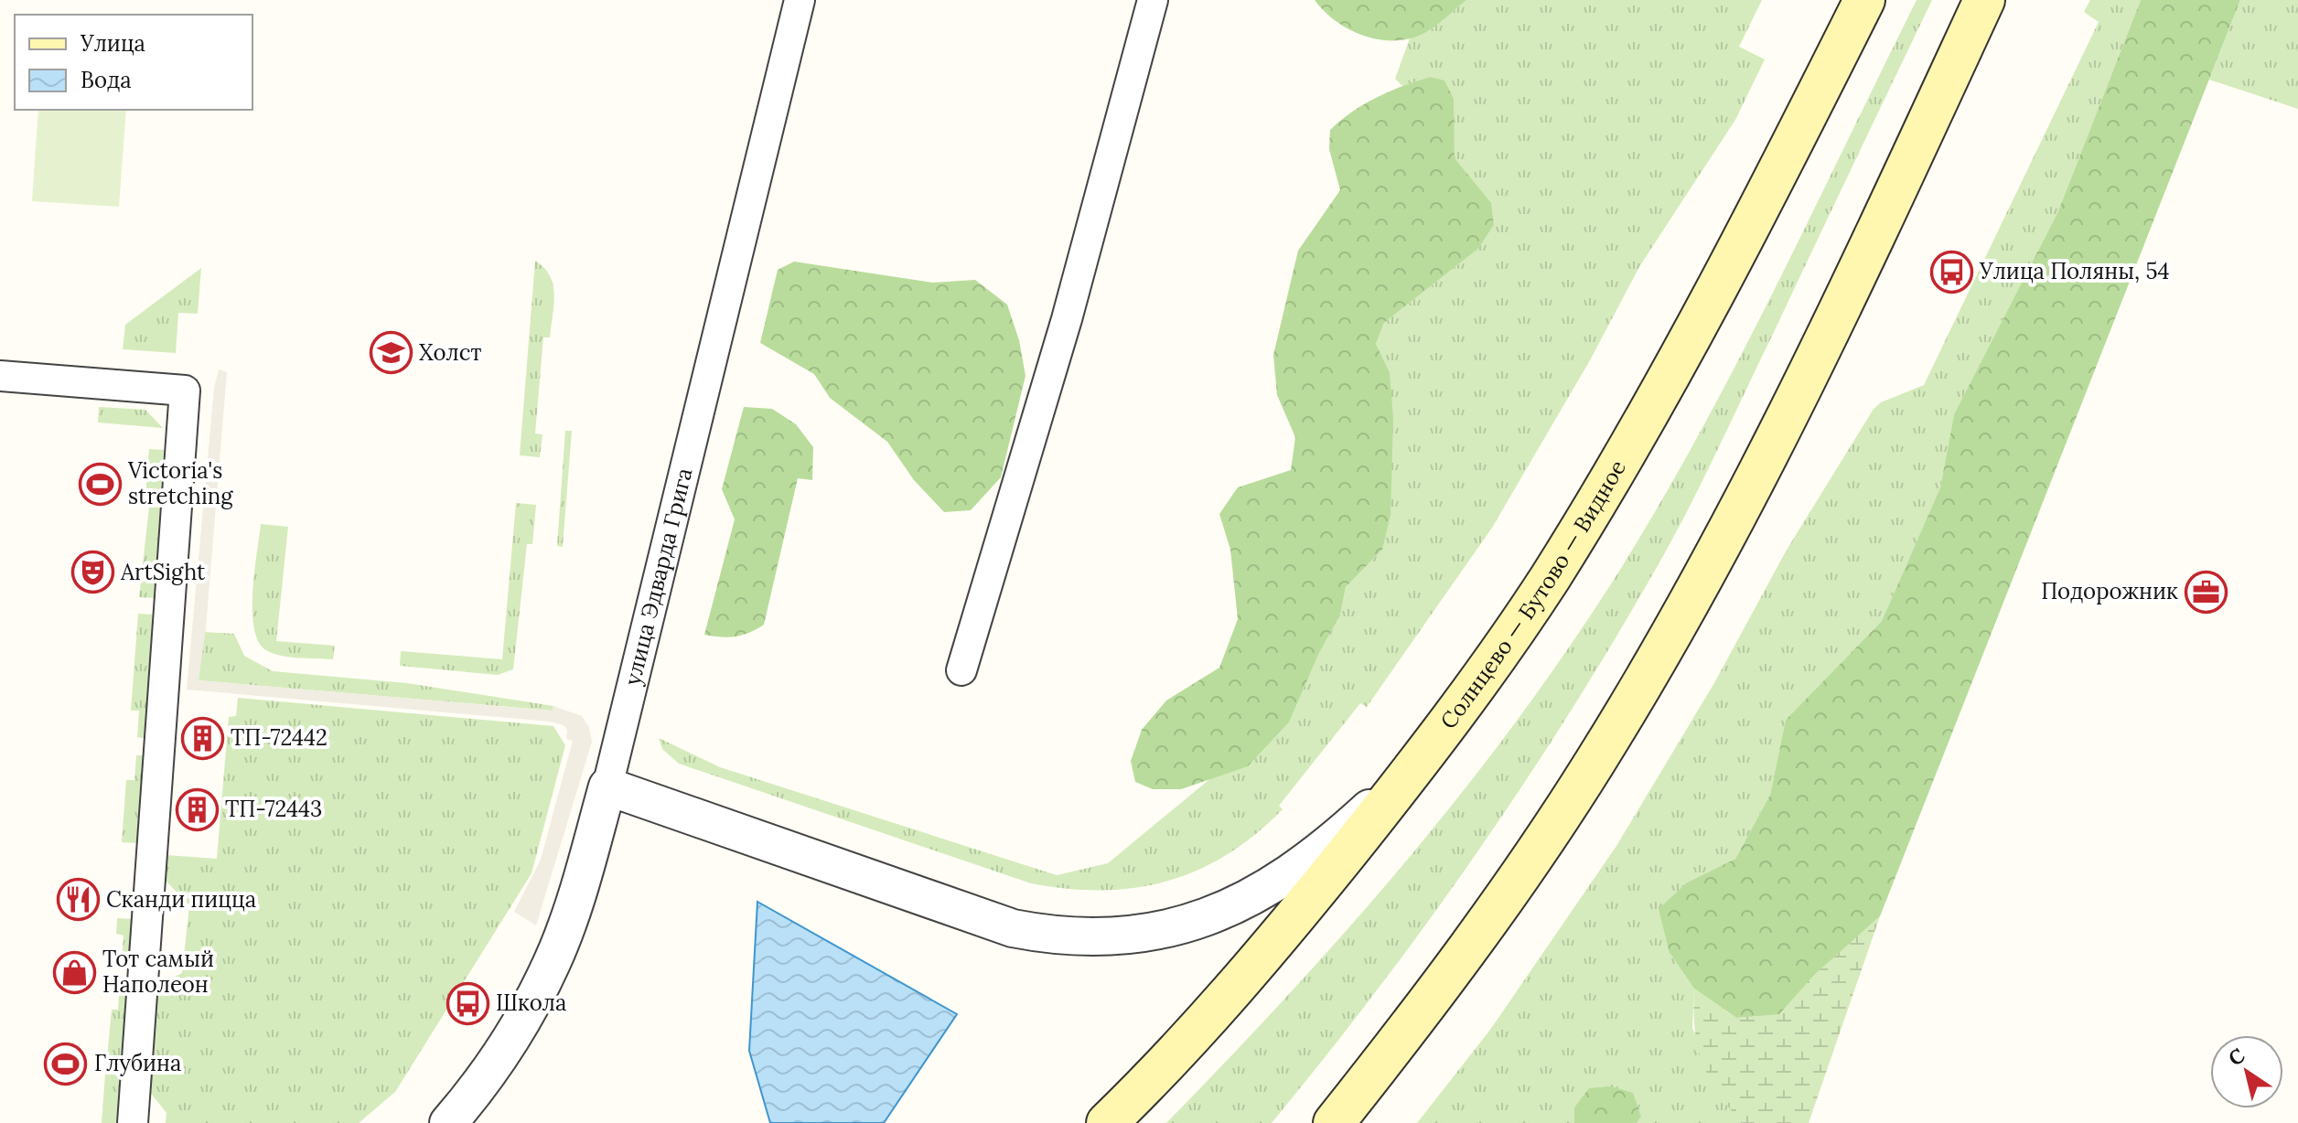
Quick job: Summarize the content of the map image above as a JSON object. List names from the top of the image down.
{
  "streets": {
    "main road": ["Солнцево — Бутово — Видное"],
    "street": ["улица Эдварда Грига"]
  },
  "places": {
    "bus stop": ["Улица Поляны, 54", "Школа"],
    "school or university": ["Холст"],
    "sports": ["Victoria's stretching", "Глубина"],
    "theatre": ["ArtSight"],
    "office": ["Подорожник"],
    "building": ["ТП-72442", "ТП-72443"],
    "restaurant": ["Сканди пицца"],
    "shop": ["Тот самый Наполеон"]
  },
  "legend": ["Улица", "Вода"],
  "north": "top left"
}
